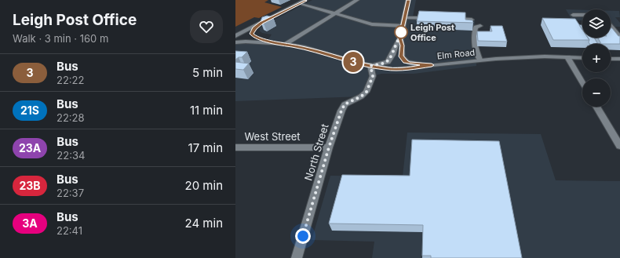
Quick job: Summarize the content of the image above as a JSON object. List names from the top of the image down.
{
  "streets": {
    "street": ["Elm Road", "West Street", "North Street"]
  },
  "crossings": [
    ["Elm Road", "North Street"],
    ["West Street", "North Street"]
  ],
  "places": ["Leigh Post Office"],
  "lines": ["bus line 3"],
  "page": {
    "heading": ["Leigh Post Office", "Walk · 3 min · 160 m"],
    "on_map": "3",
    "map_buttons": ["+", "−"],
    "list": [
      {
        "mark": "3",
        "name": "Bus",
        "note": "22:22",
        "value": "5 min"
      },
      {
        "mark": "21S",
        "name": "Bus",
        "note": "22:28",
        "value": "11 min"
      },
      {
        "mark": "23A",
        "name": "Bus",
        "note": "22:34",
        "value": "17 min"
      },
      {
        "mark": "23B",
        "name": "Bus",
        "note": "22:37",
        "value": "20 min"
      },
      {
        "mark": "3A",
        "name": "Bus",
        "note": "22:41",
        "value": "24 min"
      }
    ]
  }
}
